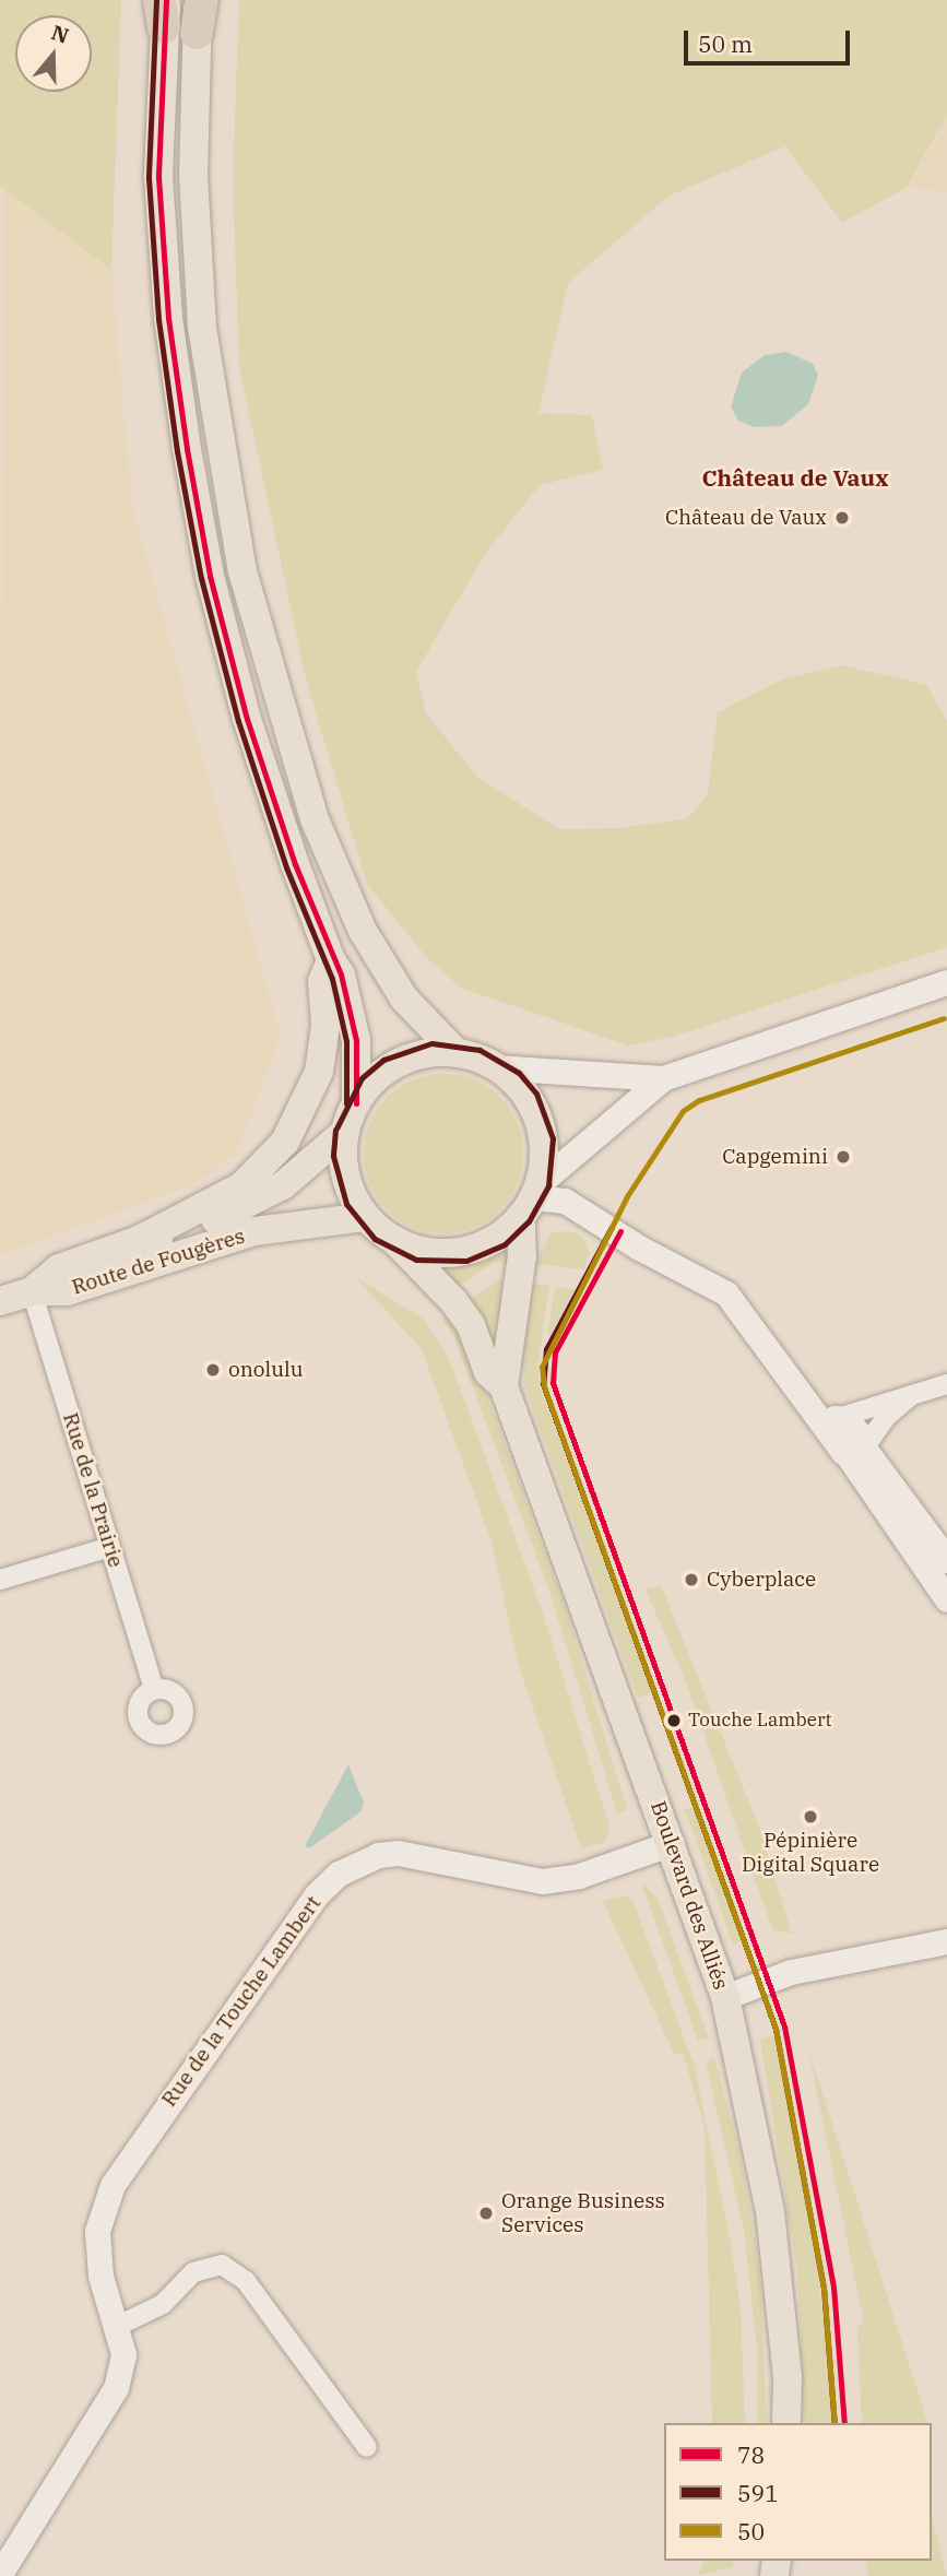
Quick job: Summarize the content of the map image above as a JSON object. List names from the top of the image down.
{
  "streets": {
    "main road": ["Route de Fougères", "Boulevard des Alliés"],
    "street": ["Rue de la Prairie", "Rue de la Touche Lambert"]
  },
  "crossings": [
    ["Route de Fougères", "Rue de la Prairie"],
    ["Route de Fougères", "Boulevard des Alliés"],
    ["Boulevard des Alliés", "Rue de la Touche Lambert"]
  ],
  "districts": ["Château de Vaux"],
  "places": [
    "Château de Vaux",
    "Capgemini",
    "onolulu",
    "Cyberplace",
    "Touche Lambert",
    "Pépinière Digital Square",
    "Orange Business Services"
  ],
  "lines": ["transit line 78", "transit line 591", "transit line 50"],
  "legend": ["78", "591", "50"],
  "scale_bar": "50 m",
  "north": "top"
}
